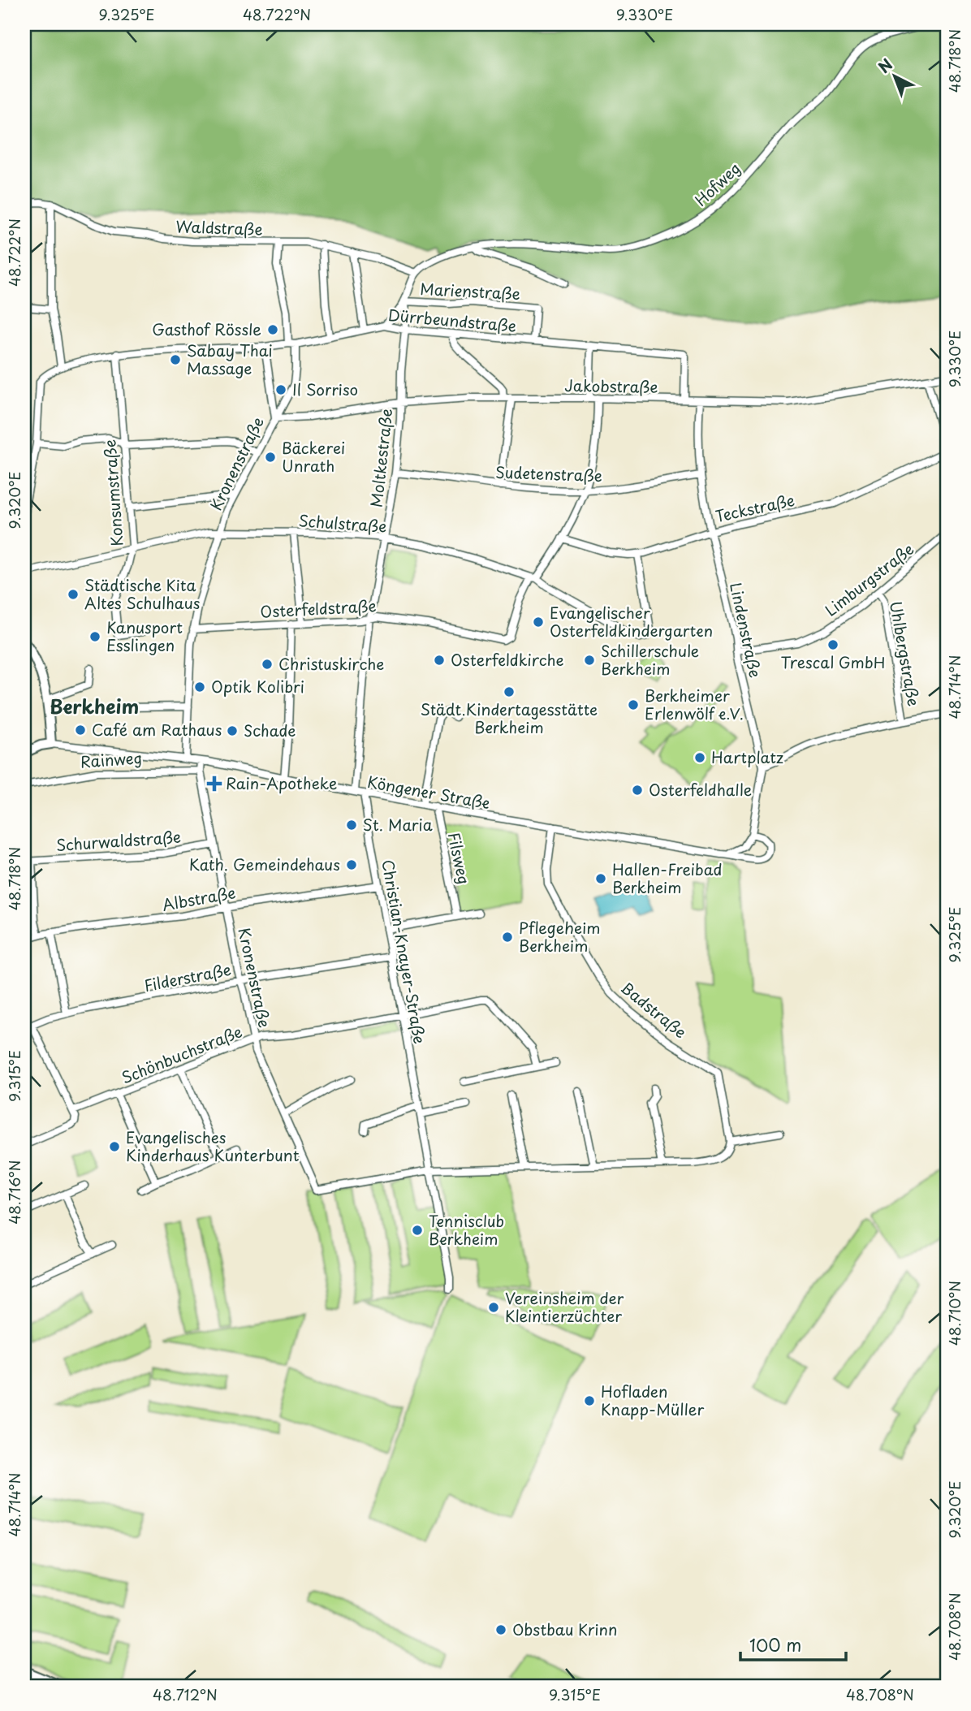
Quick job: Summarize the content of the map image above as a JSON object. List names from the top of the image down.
{
  "streets": {
    "street": [
      "Hofweg",
      "Waldstraße",
      "Marienstraße",
      "Dürrbeundstraße",
      "Jakobstraße",
      "Moltkestraße",
      "Kronenstraße",
      "Sudetenstraße",
      "Konsumstraße",
      "Teckstraße",
      "Schulstraße",
      "Limburgstraße",
      "Osterfeldstraße",
      "Lindenstraße",
      "Uhlbergstraße",
      "Rainweg",
      "Köngener Straße",
      "Schurwaldstraße",
      "Filsweg",
      "Albstraße",
      "Christian-Knayer-Straße",
      "Filderstraße",
      "Badstraße",
      "Schönbuchstraße"
    ]
  },
  "crossings": [
    ["Hofweg", "Waldstraße"],
    ["Marienstraße", "Dürrbeundstraße"],
    ["Marienstraße", "Moltkestraße"],
    ["Dürrbeundstraße", "Jakobstraße"],
    ["Dürrbeundstraße", "Moltkestraße"],
    ["Dürrbeundstraße", "Kronenstraße"],
    ["Dürrbeundstraße", "Konsumstraße"],
    ["Jakobstraße", "Moltkestraße"],
    ["Jakobstraße", "Kronenstraße"],
    ["Jakobstraße", "Lindenstraße"],
    ["Moltkestraße", "Sudetenstraße"],
    ["Moltkestraße", "Schulstraße"],
    ["Moltkestraße", "Osterfeldstraße"],
    ["Moltkestraße", "Köngener Straße"],
    ["Kronenstraße", "Schulstraße"],
    ["Kronenstraße", "Osterfeldstraße"],
    ["Kronenstraße", "Rainweg"],
    ["Kronenstraße", "Köngener Straße"],
    ["Kronenstraße", "Schurwaldstraße"],
    ["Kronenstraße", "Albstraße"],
    ["Kronenstraße", "Christian-Knayer-Straße"],
    ["Kronenstraße", "Filderstraße"],
    ["Kronenstraße", "Schönbuchstraße"],
    ["Sudetenstraße", "Lindenstraße"],
    ["Konsumstraße", "Schulstraße"],
    ["Teckstraße", "Schulstraße"],
    ["Teckstraße", "Lindenstraße"],
    ["Schulstraße", "Osterfeldstraße"],
    ["Limburgstraße", "Lindenstraße"],
    ["Limburgstraße", "Uhlbergstraße"],
    ["Lindenstraße", "Köngener Straße"],
    ["Köngener Straße", "Filsweg"],
    ["Köngener Straße", "Christian-Knayer-Straße"],
    ["Köngener Straße", "Badstraße"],
    ["Albstraße", "Christian-Knayer-Straße"],
    ["Christian-Knayer-Straße", "Filderstraße"],
    ["Christian-Knayer-Straße", "Schönbuchstraße"]
  ],
  "districts": ["Berkheim"],
  "places": {
    "other": [
      "Gasthof Rössle",
      "Sabay Thai Massage",
      "Il Sorriso",
      "Bäckerei Unrath",
      "Städtische Kita Altes Schulhaus",
      "Evangelischer Osterfeldkindergarten",
      "Kanusport Esslingen",
      "Trescal GmbH",
      "Osterfeldkirche",
      "Schillerschule Berkheim",
      "Christuskirche",
      "Optik Kolibri",
      "Städt.Kindertagesstätte Berkheim",
      "Berkheimer Erlenwölf e.V.",
      "Café am Rathaus",
      "Schade",
      "Hartplatz",
      "Osterfeldhalle",
      "St. Maria",
      "Kath. Gemeindehaus",
      "Hallen-Freibad Berkheim",
      "Pflegeheim Berkheim",
      "Evangelisches Kinderhaus Kunterbunt",
      "Tennisclub Berkheim",
      "Vereinsheim der Kleintierzüchter",
      "Hofladen Knapp-Müller",
      "Obstbau Krinn"
    ],
    "health": ["Rain-Apotheke"]
  },
  "scale_bar": "100 m",
  "north": "top left",
  "coordinates": [
    "9.325°E",
    "48.722°N",
    "9.330°E",
    "48.718°N",
    "9.320°E",
    "48.714°N",
    "9.315°E",
    "48.716°N",
    "48.710°N",
    "48.708°N",
    "48.712°N"
  ]
}
